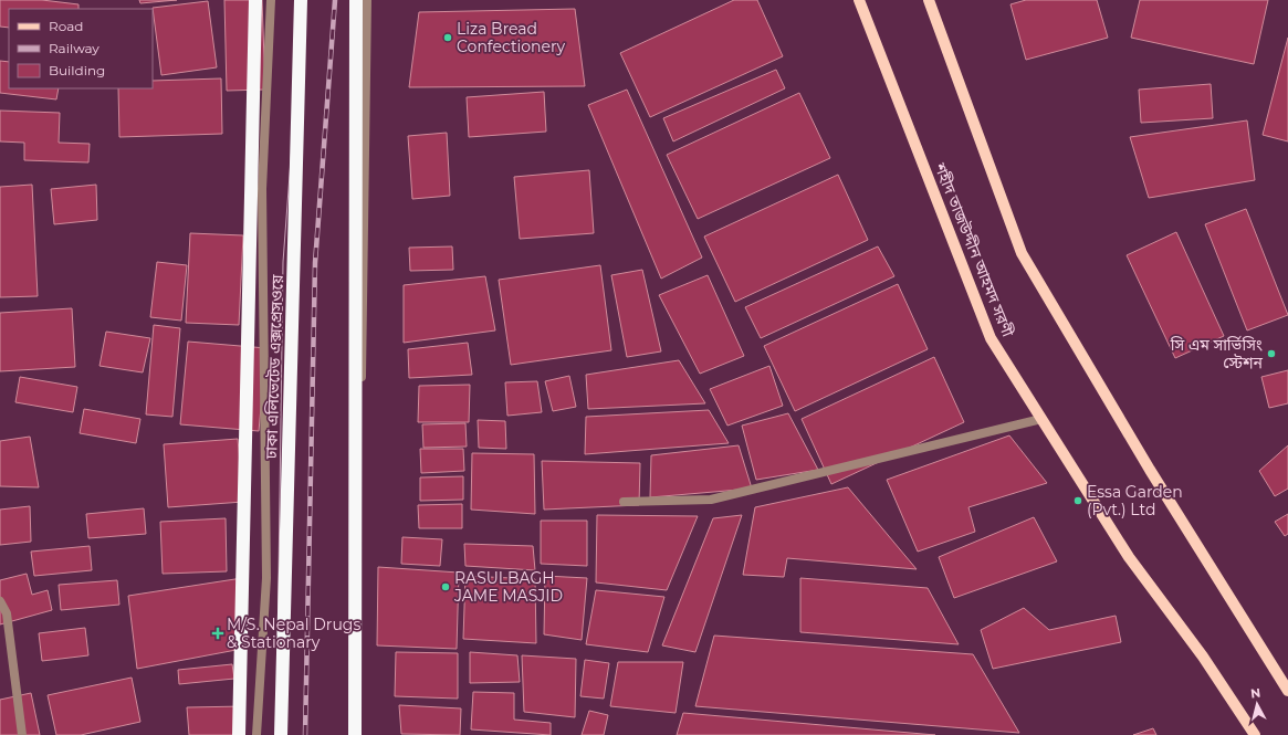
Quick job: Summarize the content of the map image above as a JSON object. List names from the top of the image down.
{
  "streets": {
    "highway": ["ঢাকা এলিভেটেড এক্সপ্রেসওয়ে"],
    "main road": ["শহীদ তাজউদ্দীন আহমদ সরণী"]
  },
  "places": {
    "other": [
      "Liza Bread Confectionery",
      "সি এম সার্ভিসিং স্টেশন",
      "Essa Garden (Pvt.) Ltd",
      "RASULBAGH JAME MASJID"
    ],
    "health": ["M/S. Nepal Drugs & Stationary"]
  },
  "legend": ["Road", "Railway", "Building"],
  "north": "top"
}
